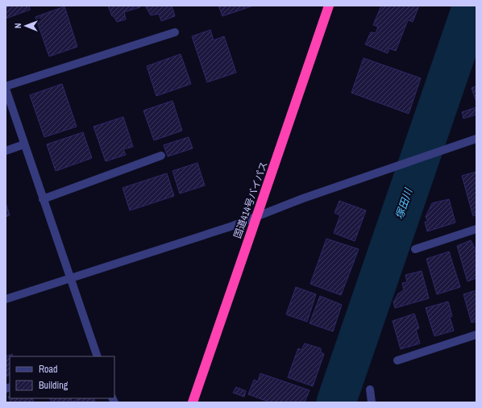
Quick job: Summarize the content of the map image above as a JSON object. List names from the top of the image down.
{
  "streets": {
    "highway": ["国道414号バイパス"]
  },
  "water": ["塚田川"],
  "legend": ["Road", "Building"],
  "north": "left"
}
